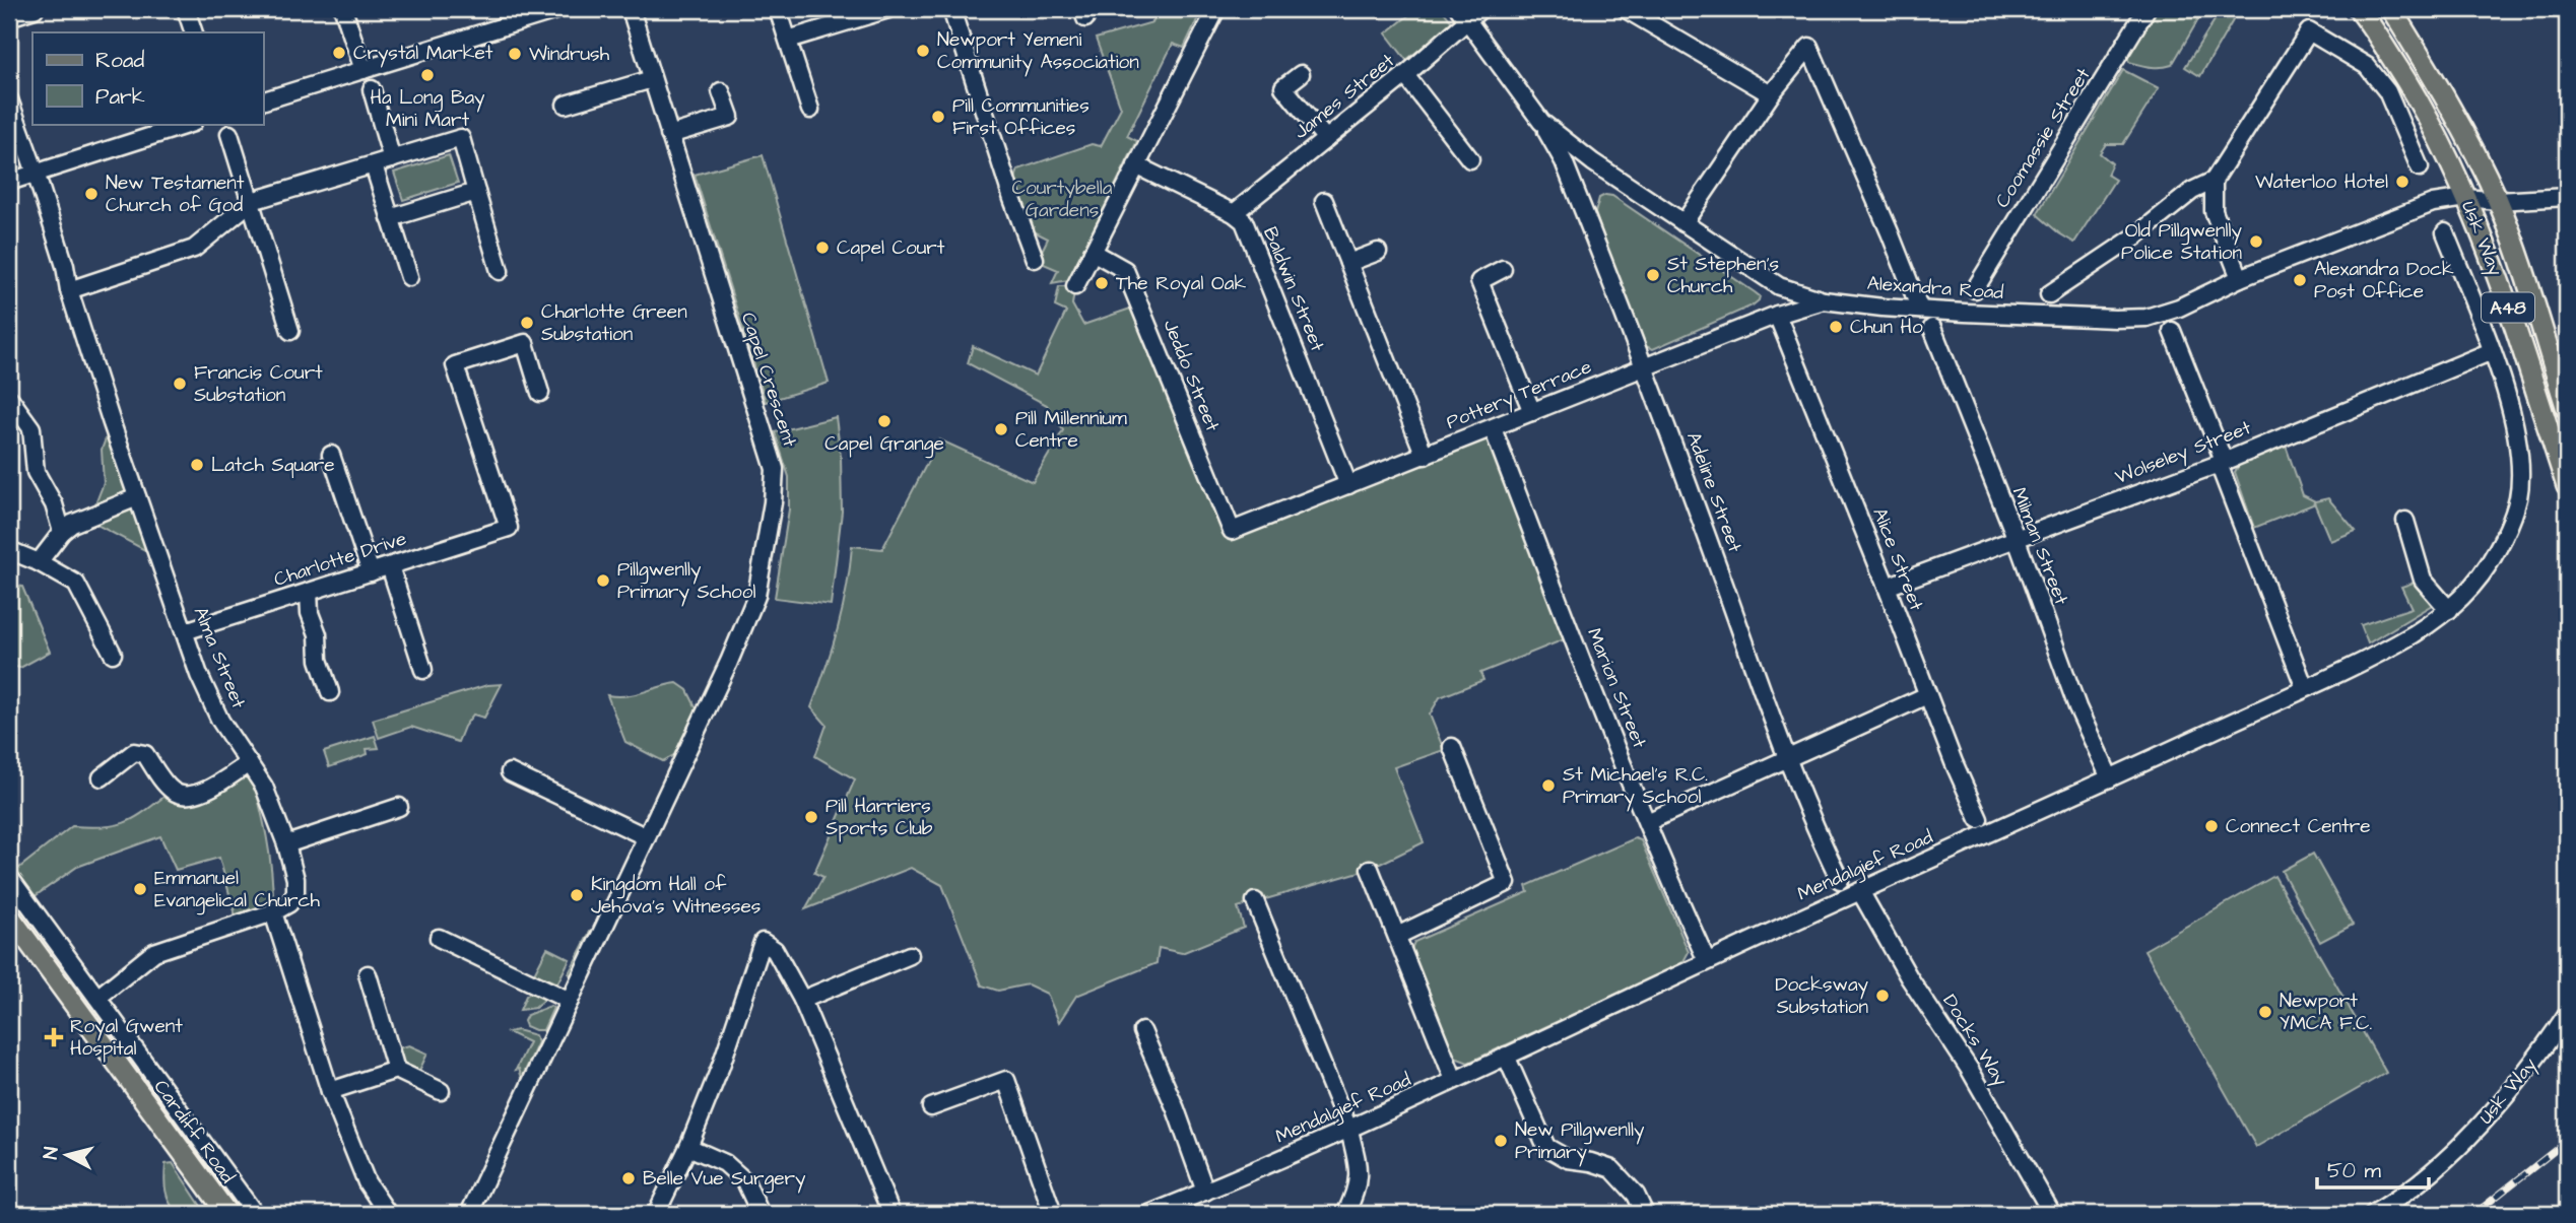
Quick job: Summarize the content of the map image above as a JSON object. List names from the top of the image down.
{
  "streets": {
    "main road": ["Usk Way", "A48", "Cardiff Road"],
    "street": [
      "James Street",
      "Coomassie Street",
      "Alexandra Road",
      "Baldwin Street",
      "Jeddo Street",
      "Capel Crescent",
      "Pottery Terrace",
      "Wolseley Street",
      "Adeline Street",
      "Milman Street",
      "Charlotte Drive",
      "Alice Street",
      "Alma Street",
      "Marion Street",
      "Mendalgief Road",
      "Docks Way"
    ]
  },
  "crossings": [
    ["James Street", "Alexandra Road"],
    ["James Street", "Baldwin Street"],
    ["Usk Way", "Alexandra Road"],
    ["Alexandra Road", "Pottery Terrace"],
    ["Alexandra Road", "Adeline Street"],
    ["Baldwin Street", "Pottery Terrace"],
    ["Jeddo Street", "Pottery Terrace"],
    ["Pottery Terrace", "Adeline Street"],
    ["Pottery Terrace", "Alice Street"],
    ["Pottery Terrace", "Marion Street"],
    ["Wolseley Street", "Milman Street"],
    ["Wolseley Street", "Alice Street"],
    ["Wolseley Street", "Mendalgief Road"],
    ["Milman Street", "Mendalgief Road"],
    ["Charlotte Drive", "Alma Street"],
    ["Marion Street", "Mendalgief Road"],
    ["Mendalgief Road", "Docks Way"]
  ],
  "parks": ["Courtybella Gardens"],
  "places": {
    "other": [
      "Newport Yemeni Community Association",
      "Crystal Market",
      "Windrush",
      "Ha Long Bay Mini Mart",
      "Pill Communities First Offices",
      "Waterloo Hotel",
      "New Testament Church of God",
      "Old Pillgwenlly Police Station",
      "Capel Court",
      "St Stephen's Church",
      "Alexandra Dock Post Office",
      "The Royal Oak",
      "Charlotte Green Substation",
      "Chun Ho",
      "Francis Court Substation",
      "Capel Grange",
      "Pill Millennium Centre",
      "Latch Square",
      "Pillgwenlly Primary School",
      "St Michael's R.C. Primary School",
      "Pill Harriers Sports Club",
      "Connect Centre",
      "Emmanuel Evangelical Church",
      "Kingdom Hall of Jehova's Witnesses",
      "Docksway Substation",
      "Newport YMCA F.C.",
      "New Pillgwenlly Primary",
      "Belle Vue Surgery"
    ],
    "health": ["Royal Gwent Hospital"]
  },
  "legend": ["Road", "Park"],
  "scale_bar": "50 m",
  "north": "left"
}
